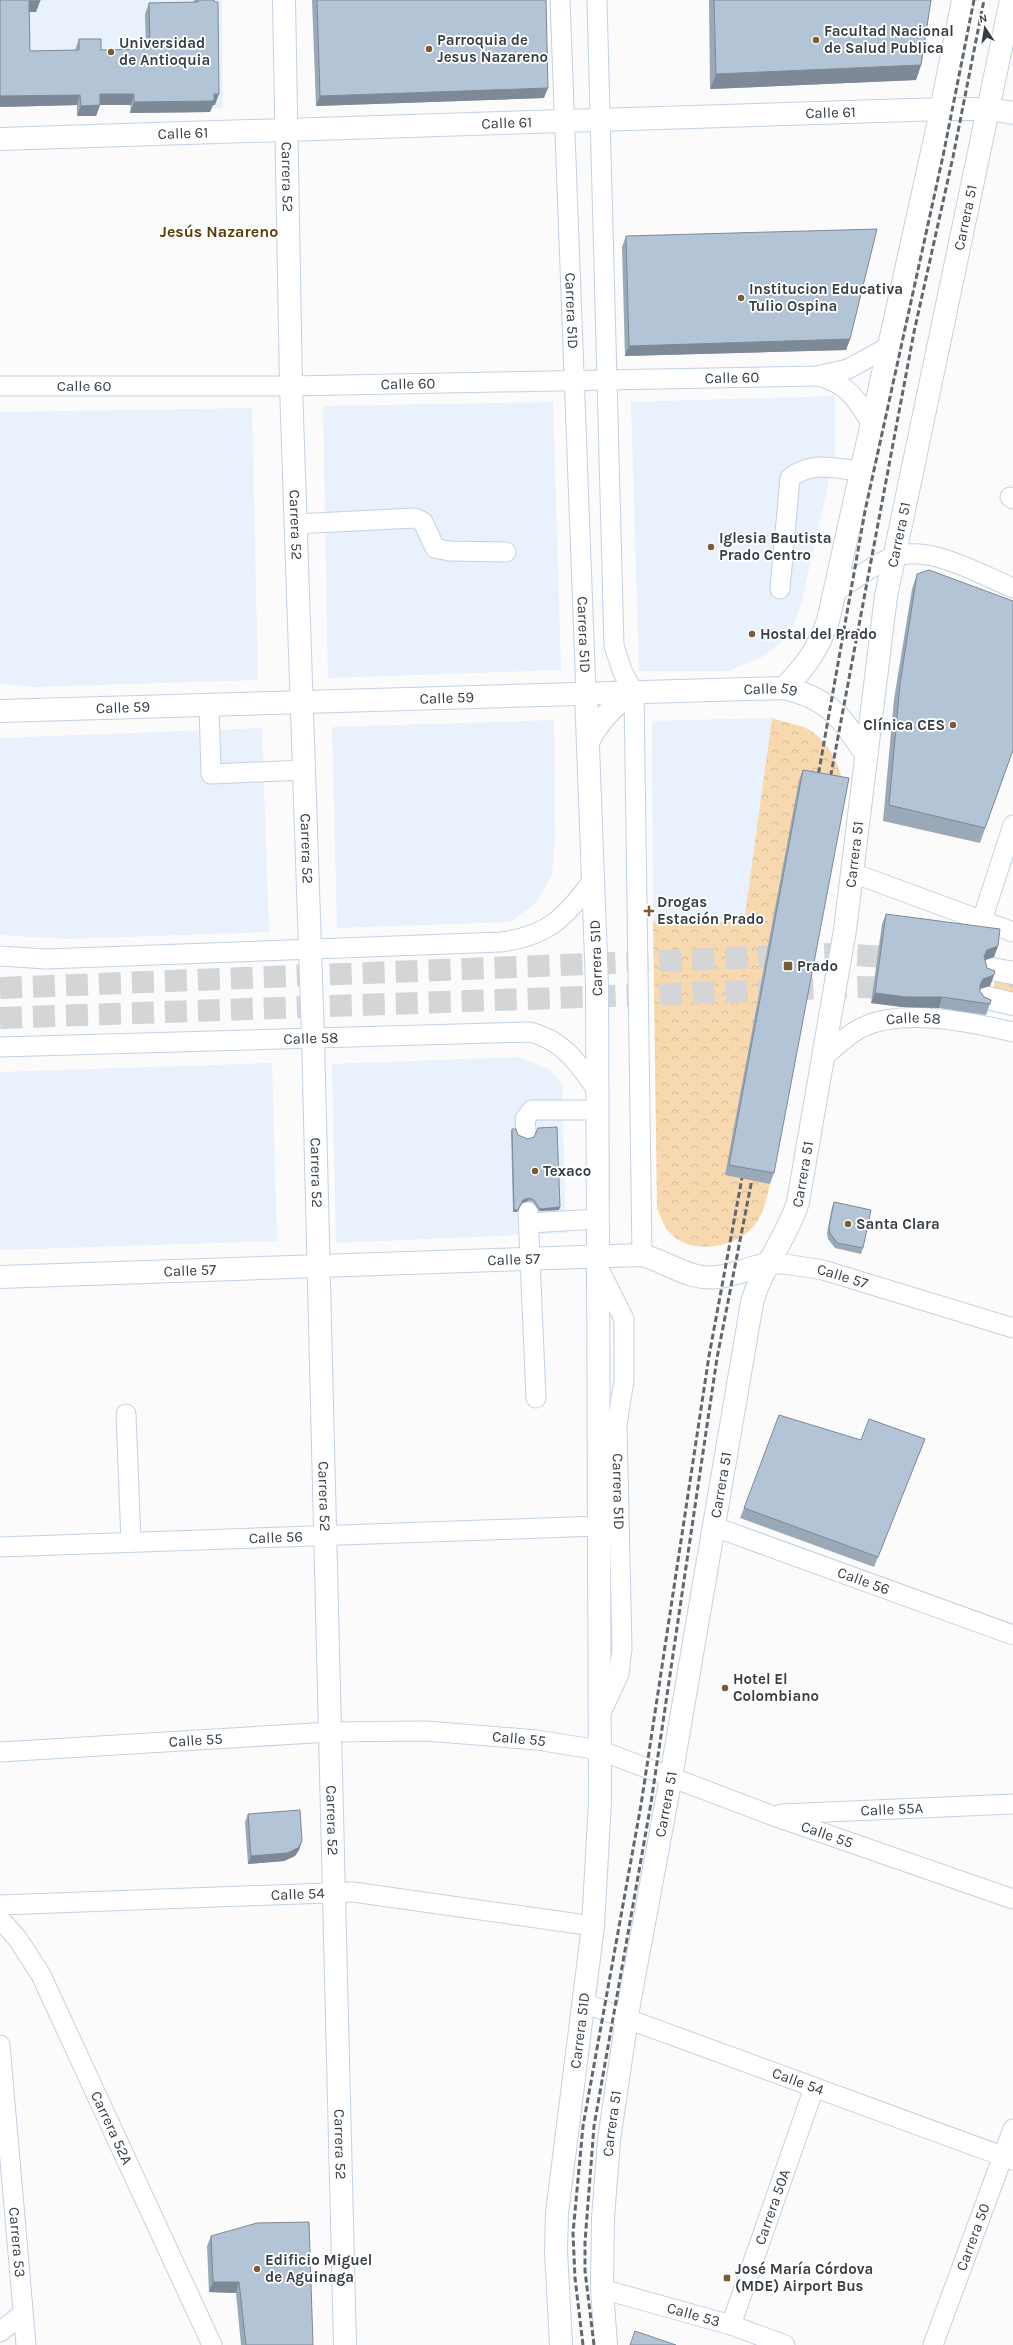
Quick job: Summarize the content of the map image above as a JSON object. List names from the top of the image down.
{
  "streets": {
    "main road": [
      "Calle 61",
      "Carrera 52",
      "Carrera 51",
      "Carrera 51D",
      "Calle 59",
      "Calle 57"
    ],
    "street": [
      "Calle 60",
      "Calle 58",
      "Calle 56",
      "Calle 55",
      "Calle 55A",
      "Calle 54",
      "Carrera 52A",
      "Carrera 50A",
      "Carrera 50",
      "Carrera 53",
      "Calle 53"
    ]
  },
  "crossings": [
    ["Calle 61", "Carrera 52"],
    ["Calle 61", "Carrera 51"],
    ["Calle 61", "Carrera 51D"],
    ["Carrera 52", "Calle 60"],
    ["Carrera 52", "Calle 59"],
    ["Carrera 52", "Calle 58"],
    ["Carrera 52", "Calle 57"],
    ["Carrera 52", "Calle 56"],
    ["Carrera 52", "Calle 55"],
    ["Carrera 52", "Calle 54"],
    ["Carrera 51", "Calle 59"],
    ["Carrera 51", "Calle 58"],
    ["Carrera 51", "Calle 57"],
    ["Carrera 51", "Calle 56"],
    ["Carrera 51", "Calle 55"],
    ["Carrera 51", "Calle 54"],
    ["Carrera 51", "Calle 53"],
    ["Carrera 51D", "Calle 60"],
    ["Carrera 51D", "Calle 59"],
    ["Carrera 51D", "Calle 58"],
    ["Carrera 51D", "Calle 57"],
    ["Carrera 51D", "Calle 56"],
    ["Carrera 51D", "Calle 55"],
    ["Carrera 51D", "Calle 54"],
    ["Calle 55", "Calle 55A"],
    ["Calle 54", "Carrera 50A"],
    ["Calle 54", "Carrera 50"],
    ["Carrera 50A", "Calle 53"]
  ],
  "districts": ["Jesús Nazareno"],
  "places": {
    "other": [
      "Facultad Nacional de Salud Publica",
      "Parroquia de Jesus Nazareno",
      "Universidad de Antioquia",
      "Institucion Educativa Tulio Ospina",
      "Iglesia Bautista Prado Centro",
      "Hostal del Prado",
      "Clínica CES",
      "Texaco",
      "Santa Clara",
      "Hotel El Colombiano",
      "Edificio Miguel de Aguinaga"
    ],
    "health": ["Drogas Estación Prado"],
    "transit": ["Prado", "José María Córdova (MDE) Airport Bus"]
  },
  "north": "top"
}
